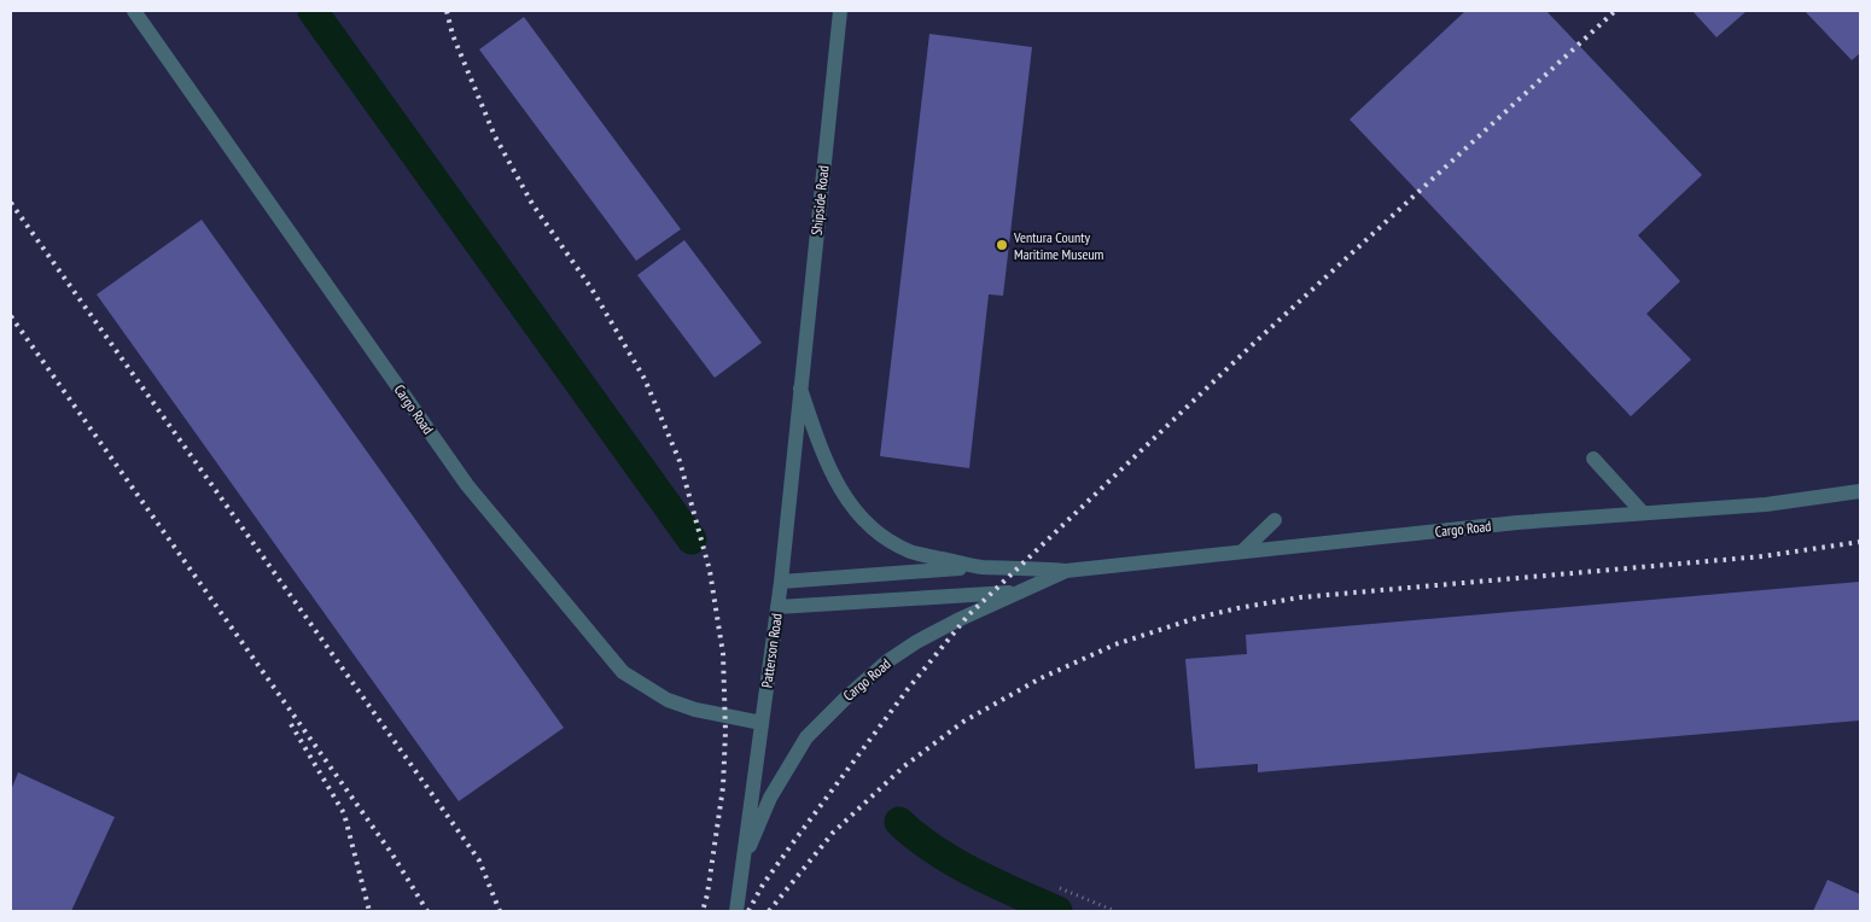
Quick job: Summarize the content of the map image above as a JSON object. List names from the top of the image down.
{
  "streets": {
    "street": ["Shipside Road", "Cargo Road", "Patterson Road"]
  },
  "crossings": [
    ["Shipside Road", "Cargo Road"],
    ["Shipside Road", "Patterson Road"],
    ["Cargo Road", "Patterson Road"]
  ],
  "places": ["Ventura County Maritime Museum"]
}
